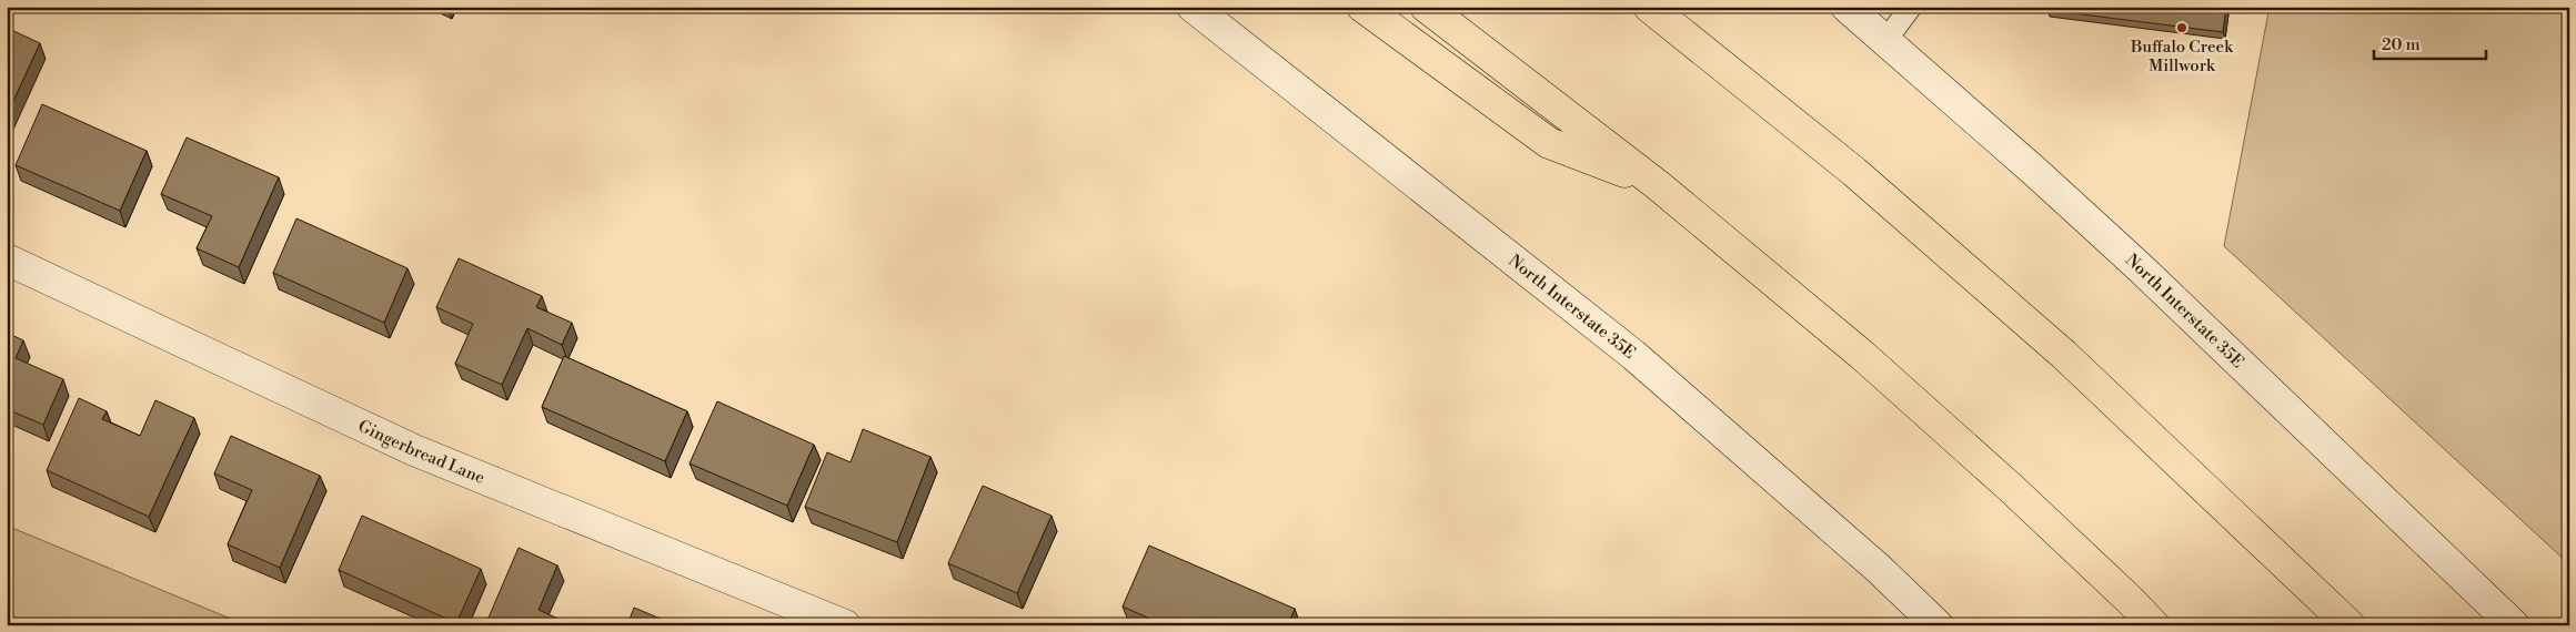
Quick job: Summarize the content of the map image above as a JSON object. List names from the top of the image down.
{
  "streets": {
    "main road": ["North Interstate 35E", "Gingerbread Lane"]
  },
  "places": ["Buffalo Creek Millwork"],
  "scale_bar": "20 m"
}
